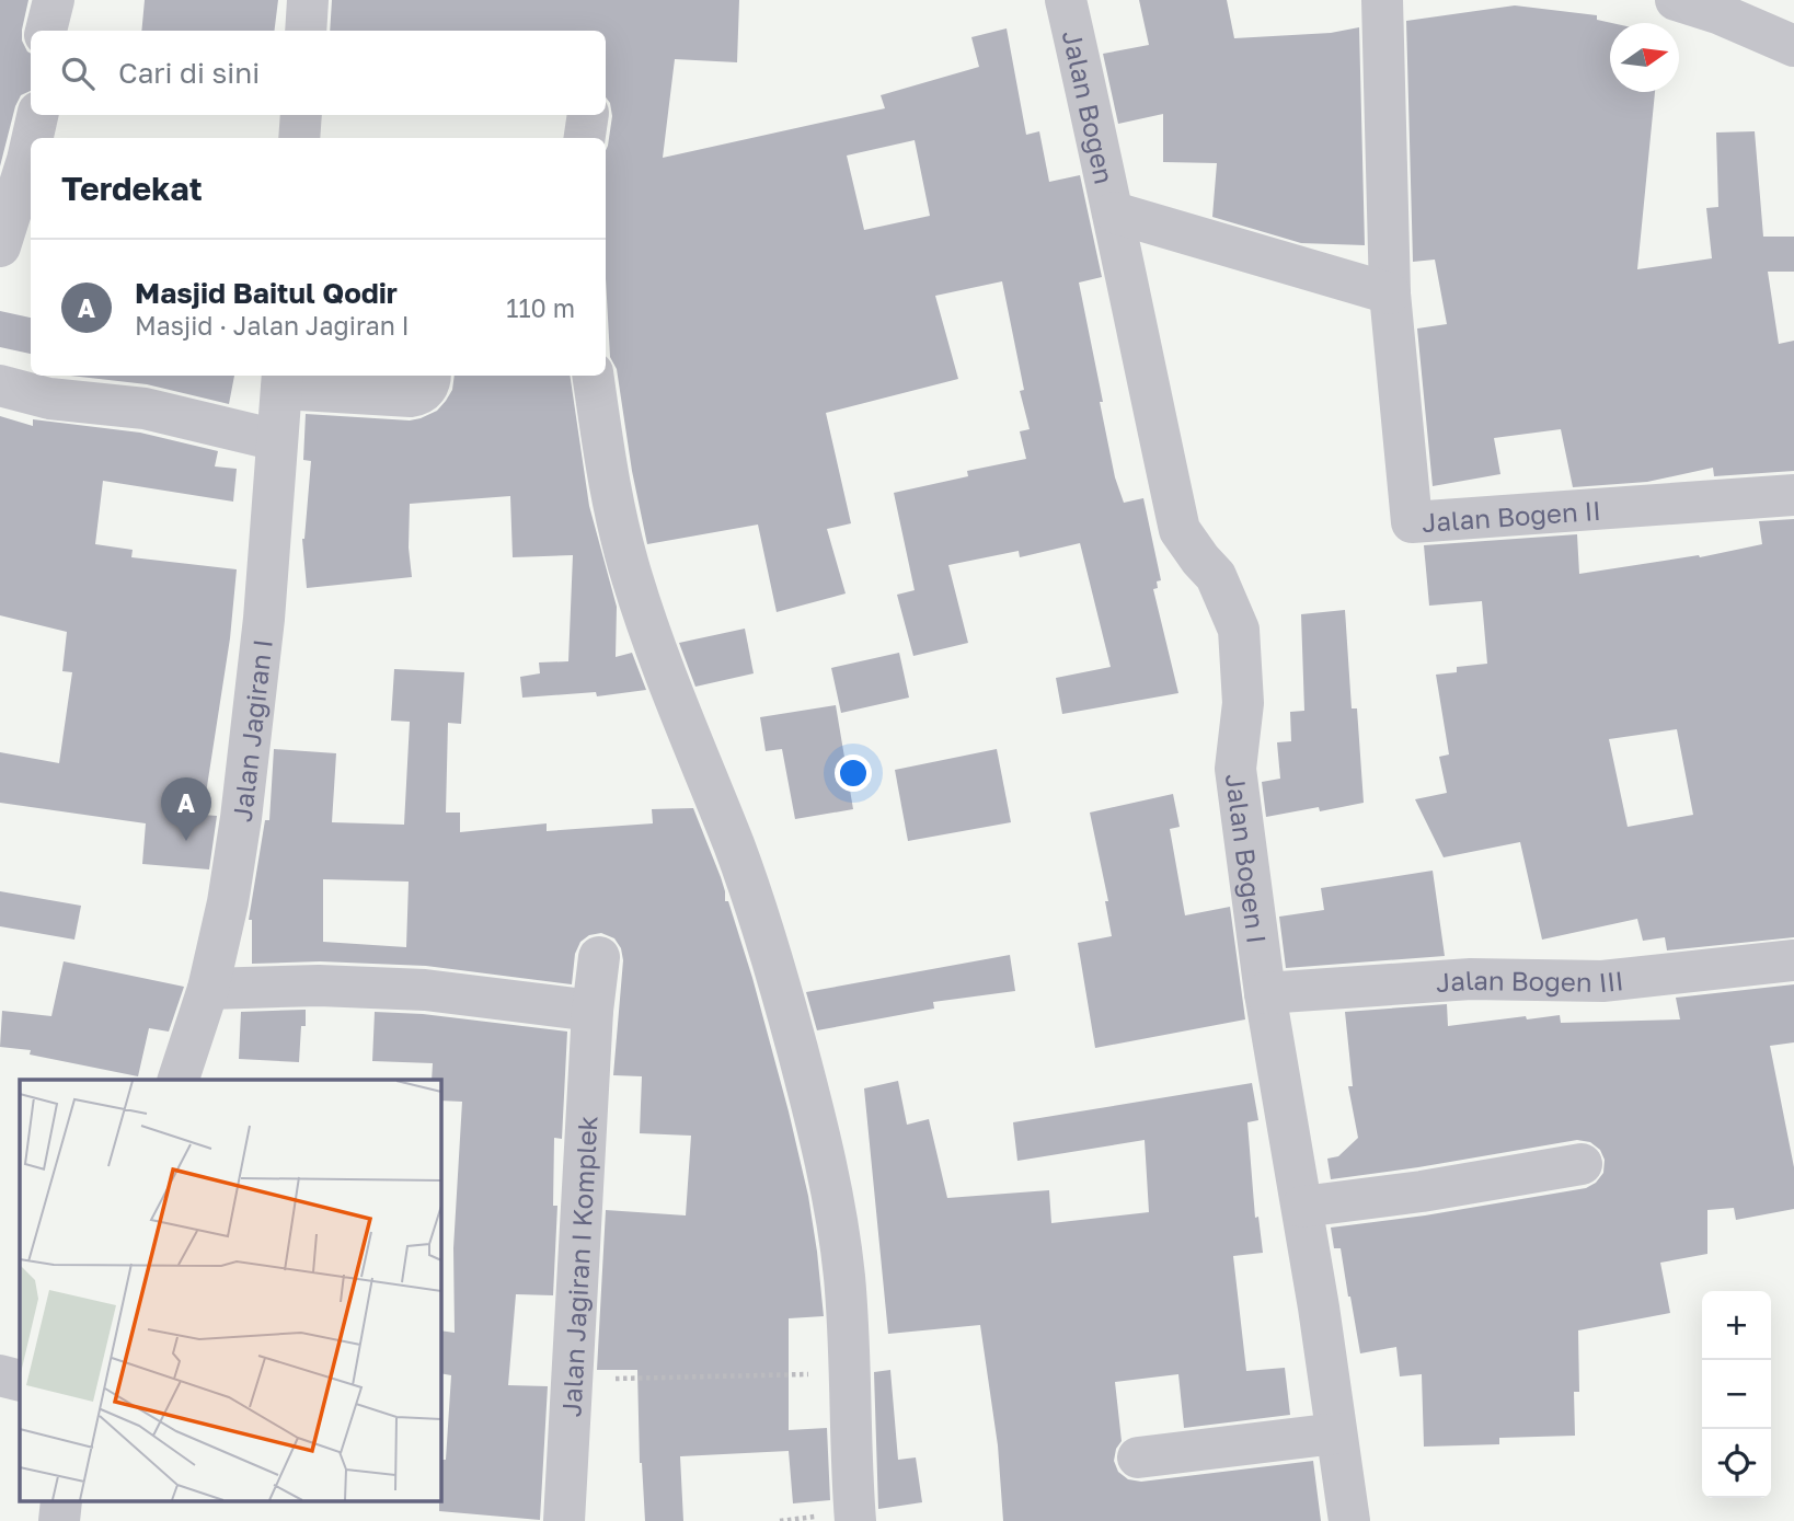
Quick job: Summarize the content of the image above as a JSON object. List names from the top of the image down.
{
  "streets": {
    "street": [
      "Jalan Bogen",
      "Jalan Bogen II",
      "Jalan Jagiran I",
      "Jalan Bogen I",
      "Jalan Bogen III",
      "Jalan Jagiran I Komplek"
    ]
  },
  "crossings": [
    ["Jalan Bogen", "Jalan Bogen I"],
    ["Jalan Bogen I", "Jalan Bogen III"]
  ],
  "north": "right",
  "page": {
    "search": "Cari di sini",
    "heading": "Terdekat",
    "list": [
      {
        "mark": "A",
        "name": "Masjid Baitul Qodir",
        "note": "Masjid · Jalan Jagiran I",
        "value": "110 m"
      }
    ],
    "pins": "A",
    "map_buttons": ["+", "−"]
  }
}
